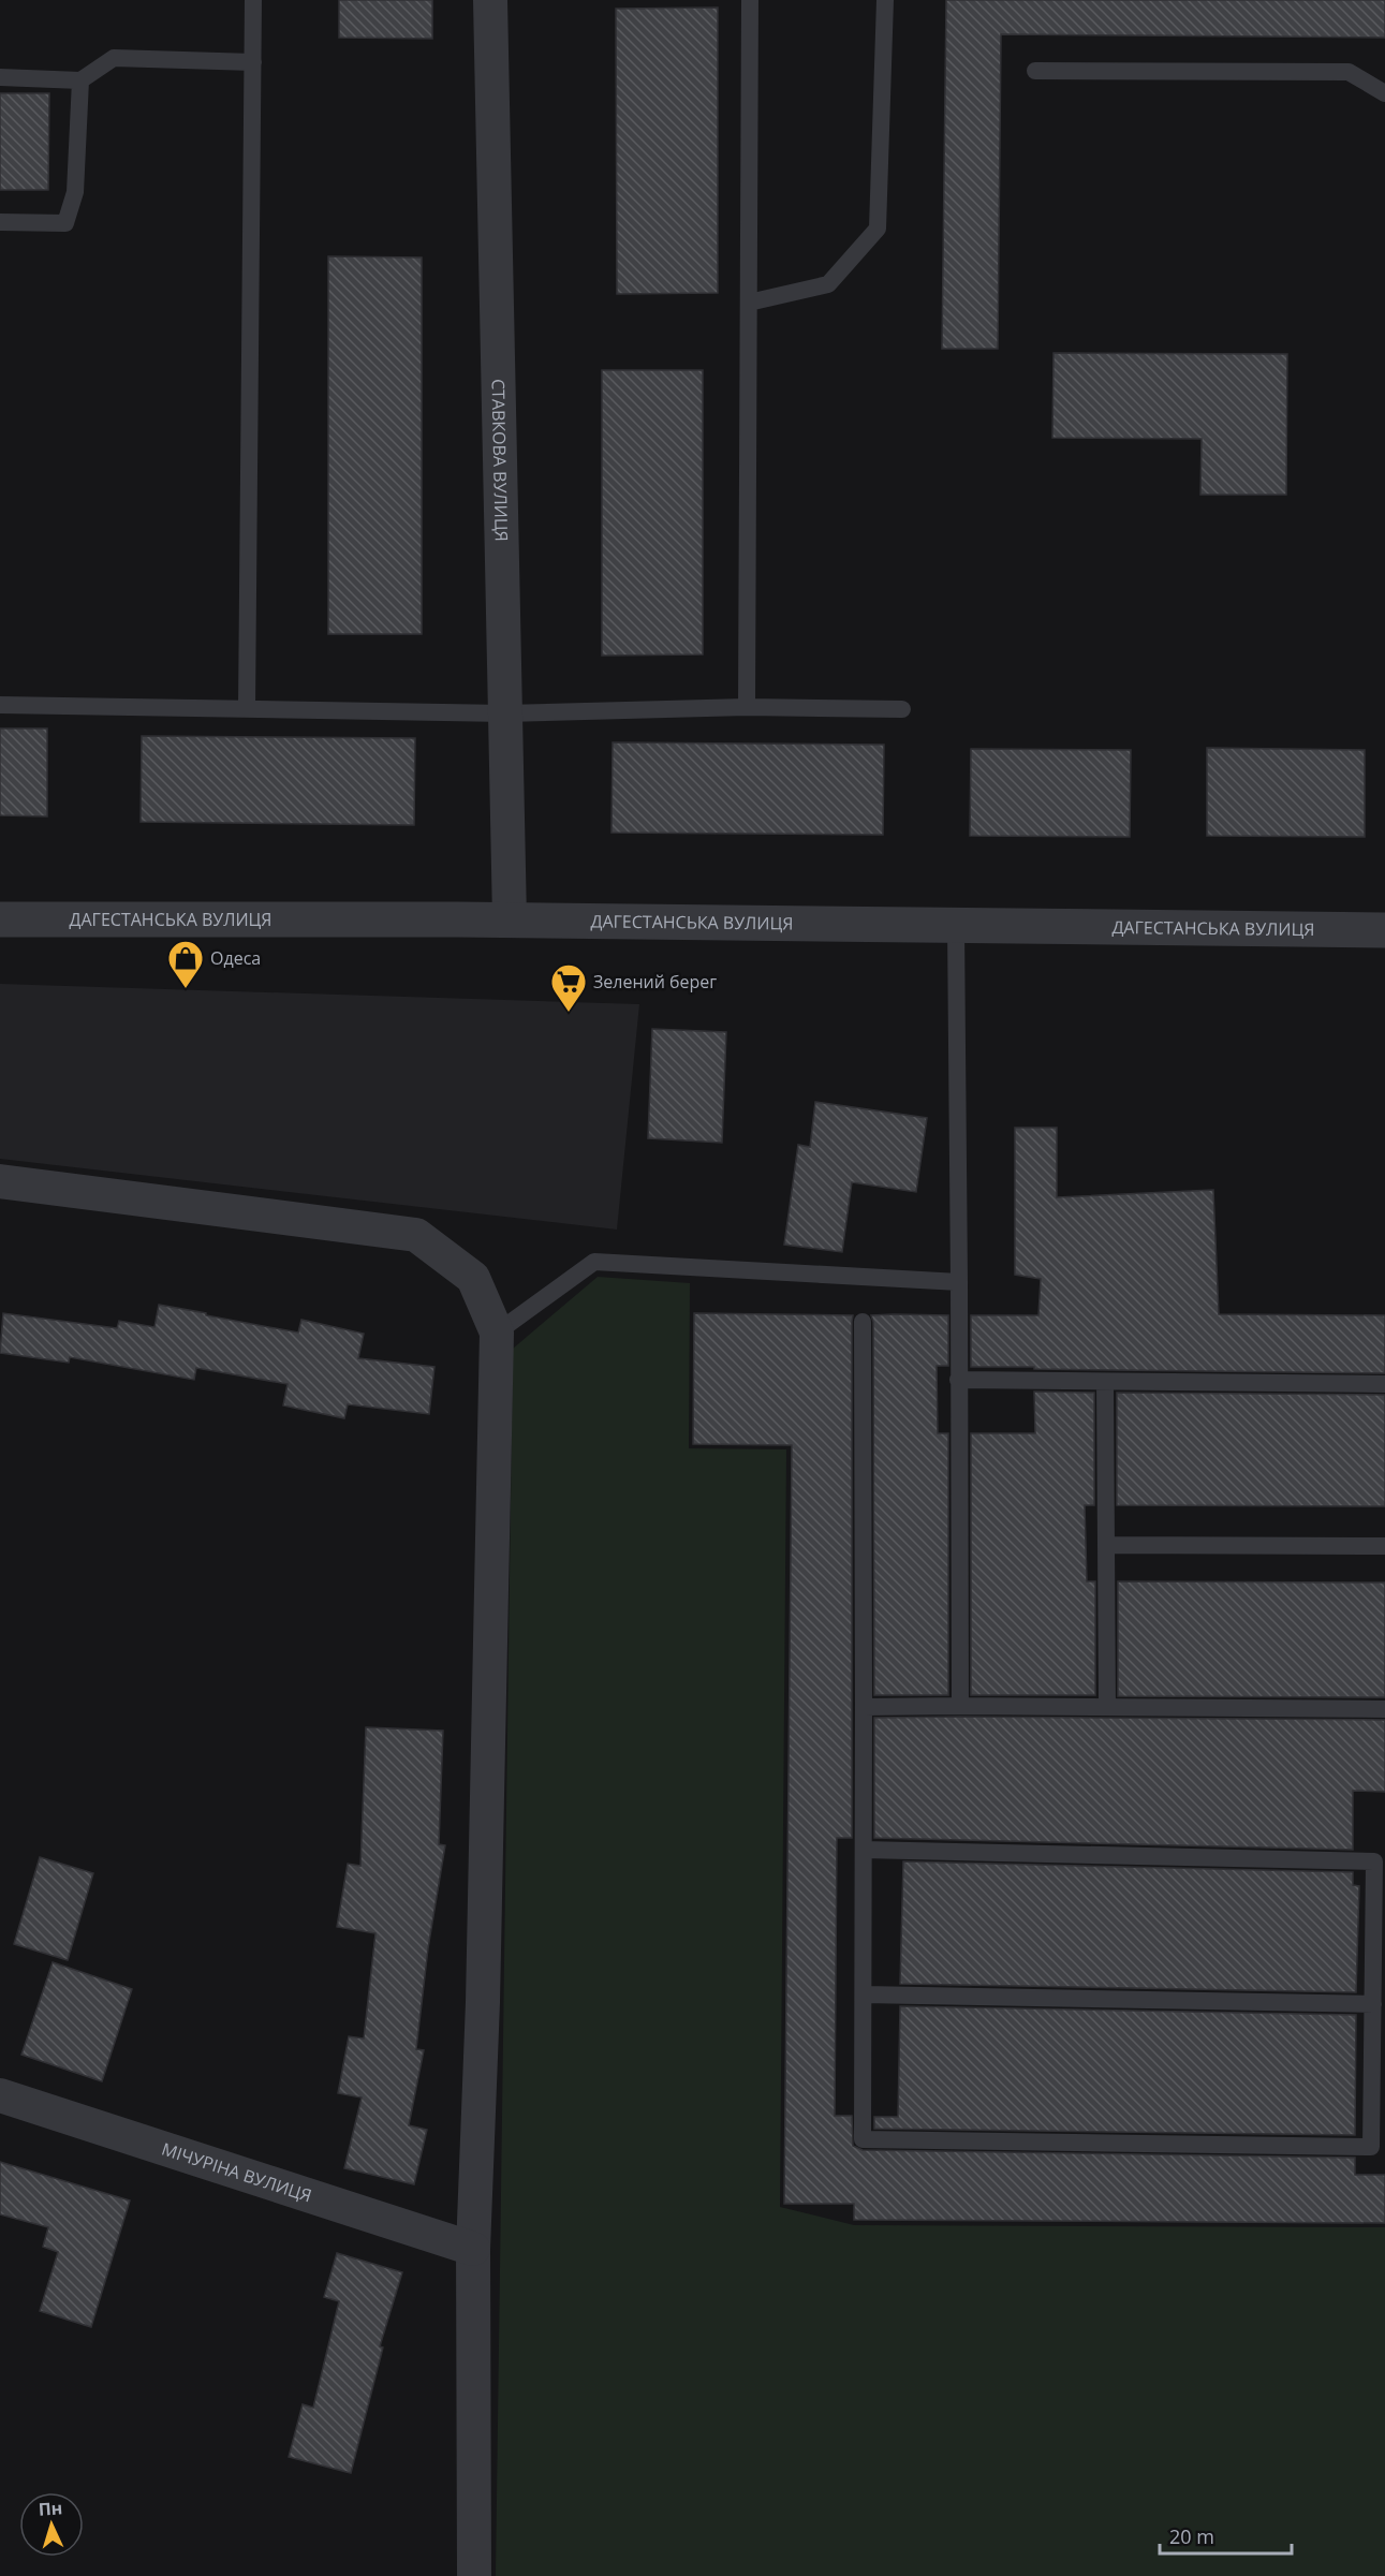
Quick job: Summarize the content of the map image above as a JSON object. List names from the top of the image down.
{
  "streets": {
    "street": ["СТАВКОВА ВУЛИЦЯ", "ДАГЕСТАНСЬКА ВУЛИЦЯ", "МІЧУРІНА ВУЛИЦЯ"]
  },
  "crossings": [
    ["СТАВКОВА ВУЛИЦЯ", "ДАГЕСТАНСЬКА ВУЛИЦЯ"]
  ],
  "places": {
    "shop": ["Одеса"],
    "supermarket": ["Зелений берег"]
  },
  "scale_bar": "20 m",
  "north": "top"
}
